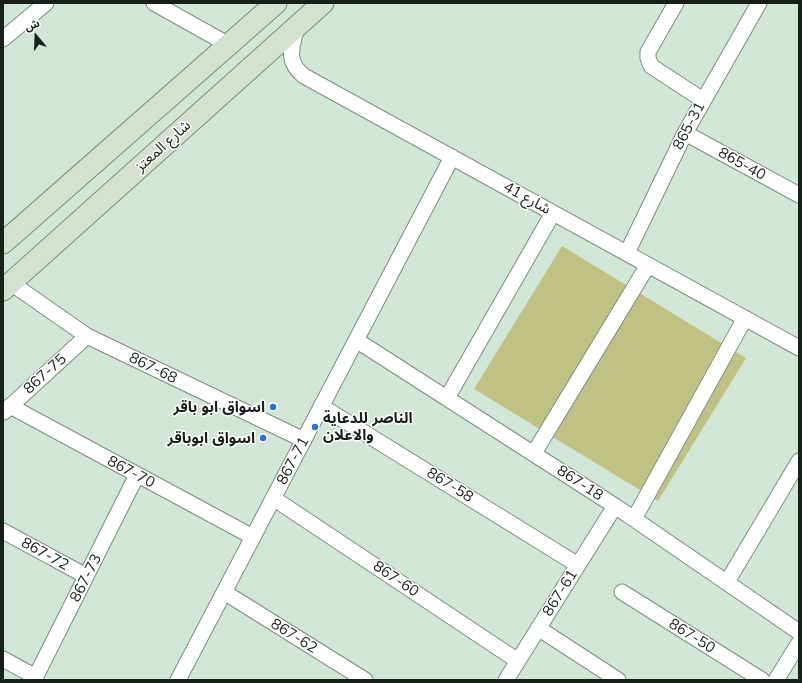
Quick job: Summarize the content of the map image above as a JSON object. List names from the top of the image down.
{
  "streets": {
    "street": [
      "865-31",
      "شارع المعتز",
      "865-40",
      "شارع 41",
      "867-68",
      "867-75",
      "867-71",
      "867-70",
      "867-18",
      "867-58",
      "867-72",
      "867-73",
      "867-60",
      "867-61",
      "867-62",
      "867-50"
    ]
  },
  "crossings": [
    ["865-31", "865-40"],
    ["865-31", "شارع 41"],
    ["شارع المعتز", "شارع 41"],
    ["شارع المعتز", "867-68"],
    ["شارع 41", "867-71"],
    ["867-68", "867-75"],
    ["867-68", "867-71"],
    ["867-75", "867-70"],
    ["867-71", "867-70"],
    ["867-71", "867-18"],
    ["867-71", "867-58"],
    ["867-71", "867-60"],
    ["867-71", "867-62"],
    ["867-70", "867-73"],
    ["867-18", "867-61"],
    ["867-58", "867-61"],
    ["867-72", "867-73"],
    ["867-60", "867-61"]
  ],
  "places": ["اسواق ابو باقر", "الناصر للدعاية والاعلان", "اسواق ابوباقر"],
  "north": "top"
}
